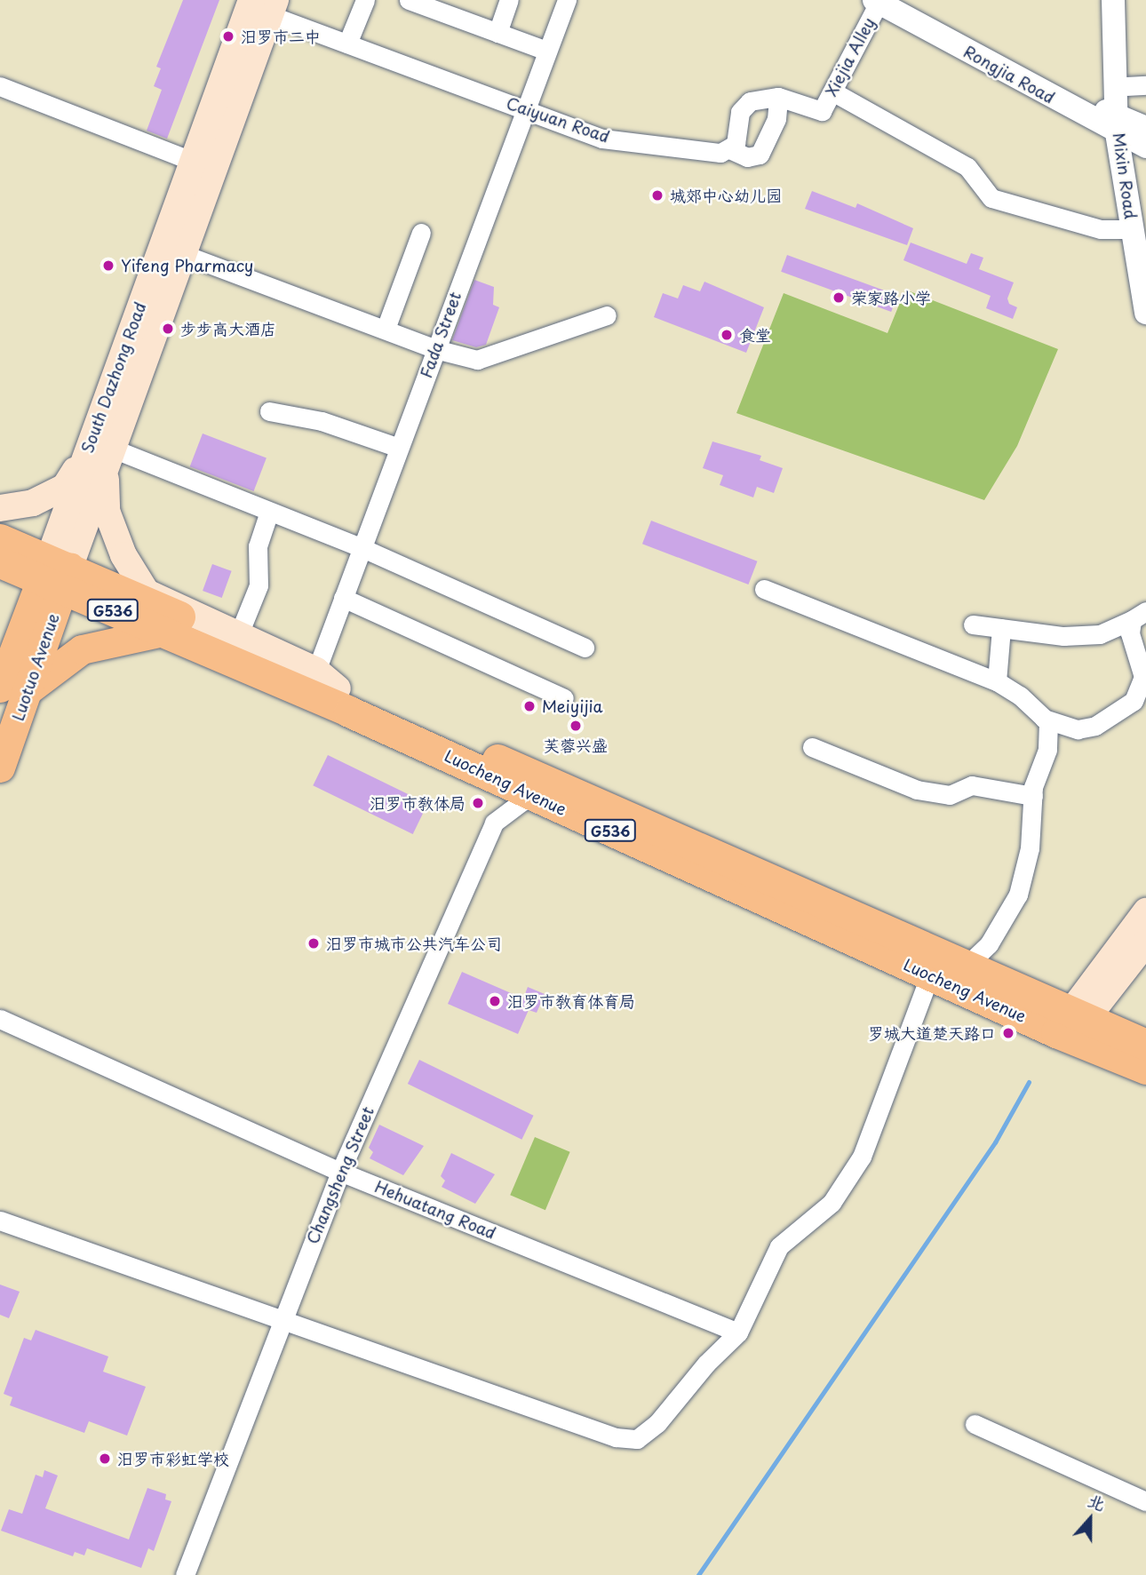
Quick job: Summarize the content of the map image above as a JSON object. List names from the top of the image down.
{
  "streets": {
    "highway": ["G536", "Luocheng Avenue"],
    "main road": ["South Dazhong Road", "Luotuo Avenue"],
    "street": [
      "Xiejia Alley",
      "Rongjia Road",
      "Caiyuan Road",
      "Mixin Road",
      "Fada Street",
      "Changsheng Street",
      "Hehuatang Road"
    ]
  },
  "crossings": [
    ["Xiejia Alley", "Rongjia Road"],
    ["Xiejia Alley", "Caiyuan Road"],
    ["Rongjia Road", "Mixin Road"],
    ["Caiyuan Road", "Fada Street"],
    ["Caiyuan Road", "South Dazhong Road"],
    ["Fada Street", "Luocheng Avenue"],
    ["South Dazhong Road", "Luotuo Avenue"],
    ["South Dazhong Road", "Luocheng Avenue"],
    ["Luotuo Avenue", "Luocheng Avenue"],
    ["Luocheng Avenue", "Changsheng Street"],
    ["Changsheng Street", "Hehuatang Road"]
  ],
  "places": [
    "汨罗市二中",
    "城郊中心幼儿园",
    "Yifeng Pharmacy",
    "荣家路小学",
    "步步高大酒店",
    "食堂",
    "Meiyijia",
    "芙蓉兴盛",
    "汨罗市教体局",
    "汨罗市城市公共汽车公司",
    "汨罗市教育体育局",
    "罗城大道楚天路口",
    "汨罗市彩虹学校"
  ],
  "north": "top"
}
